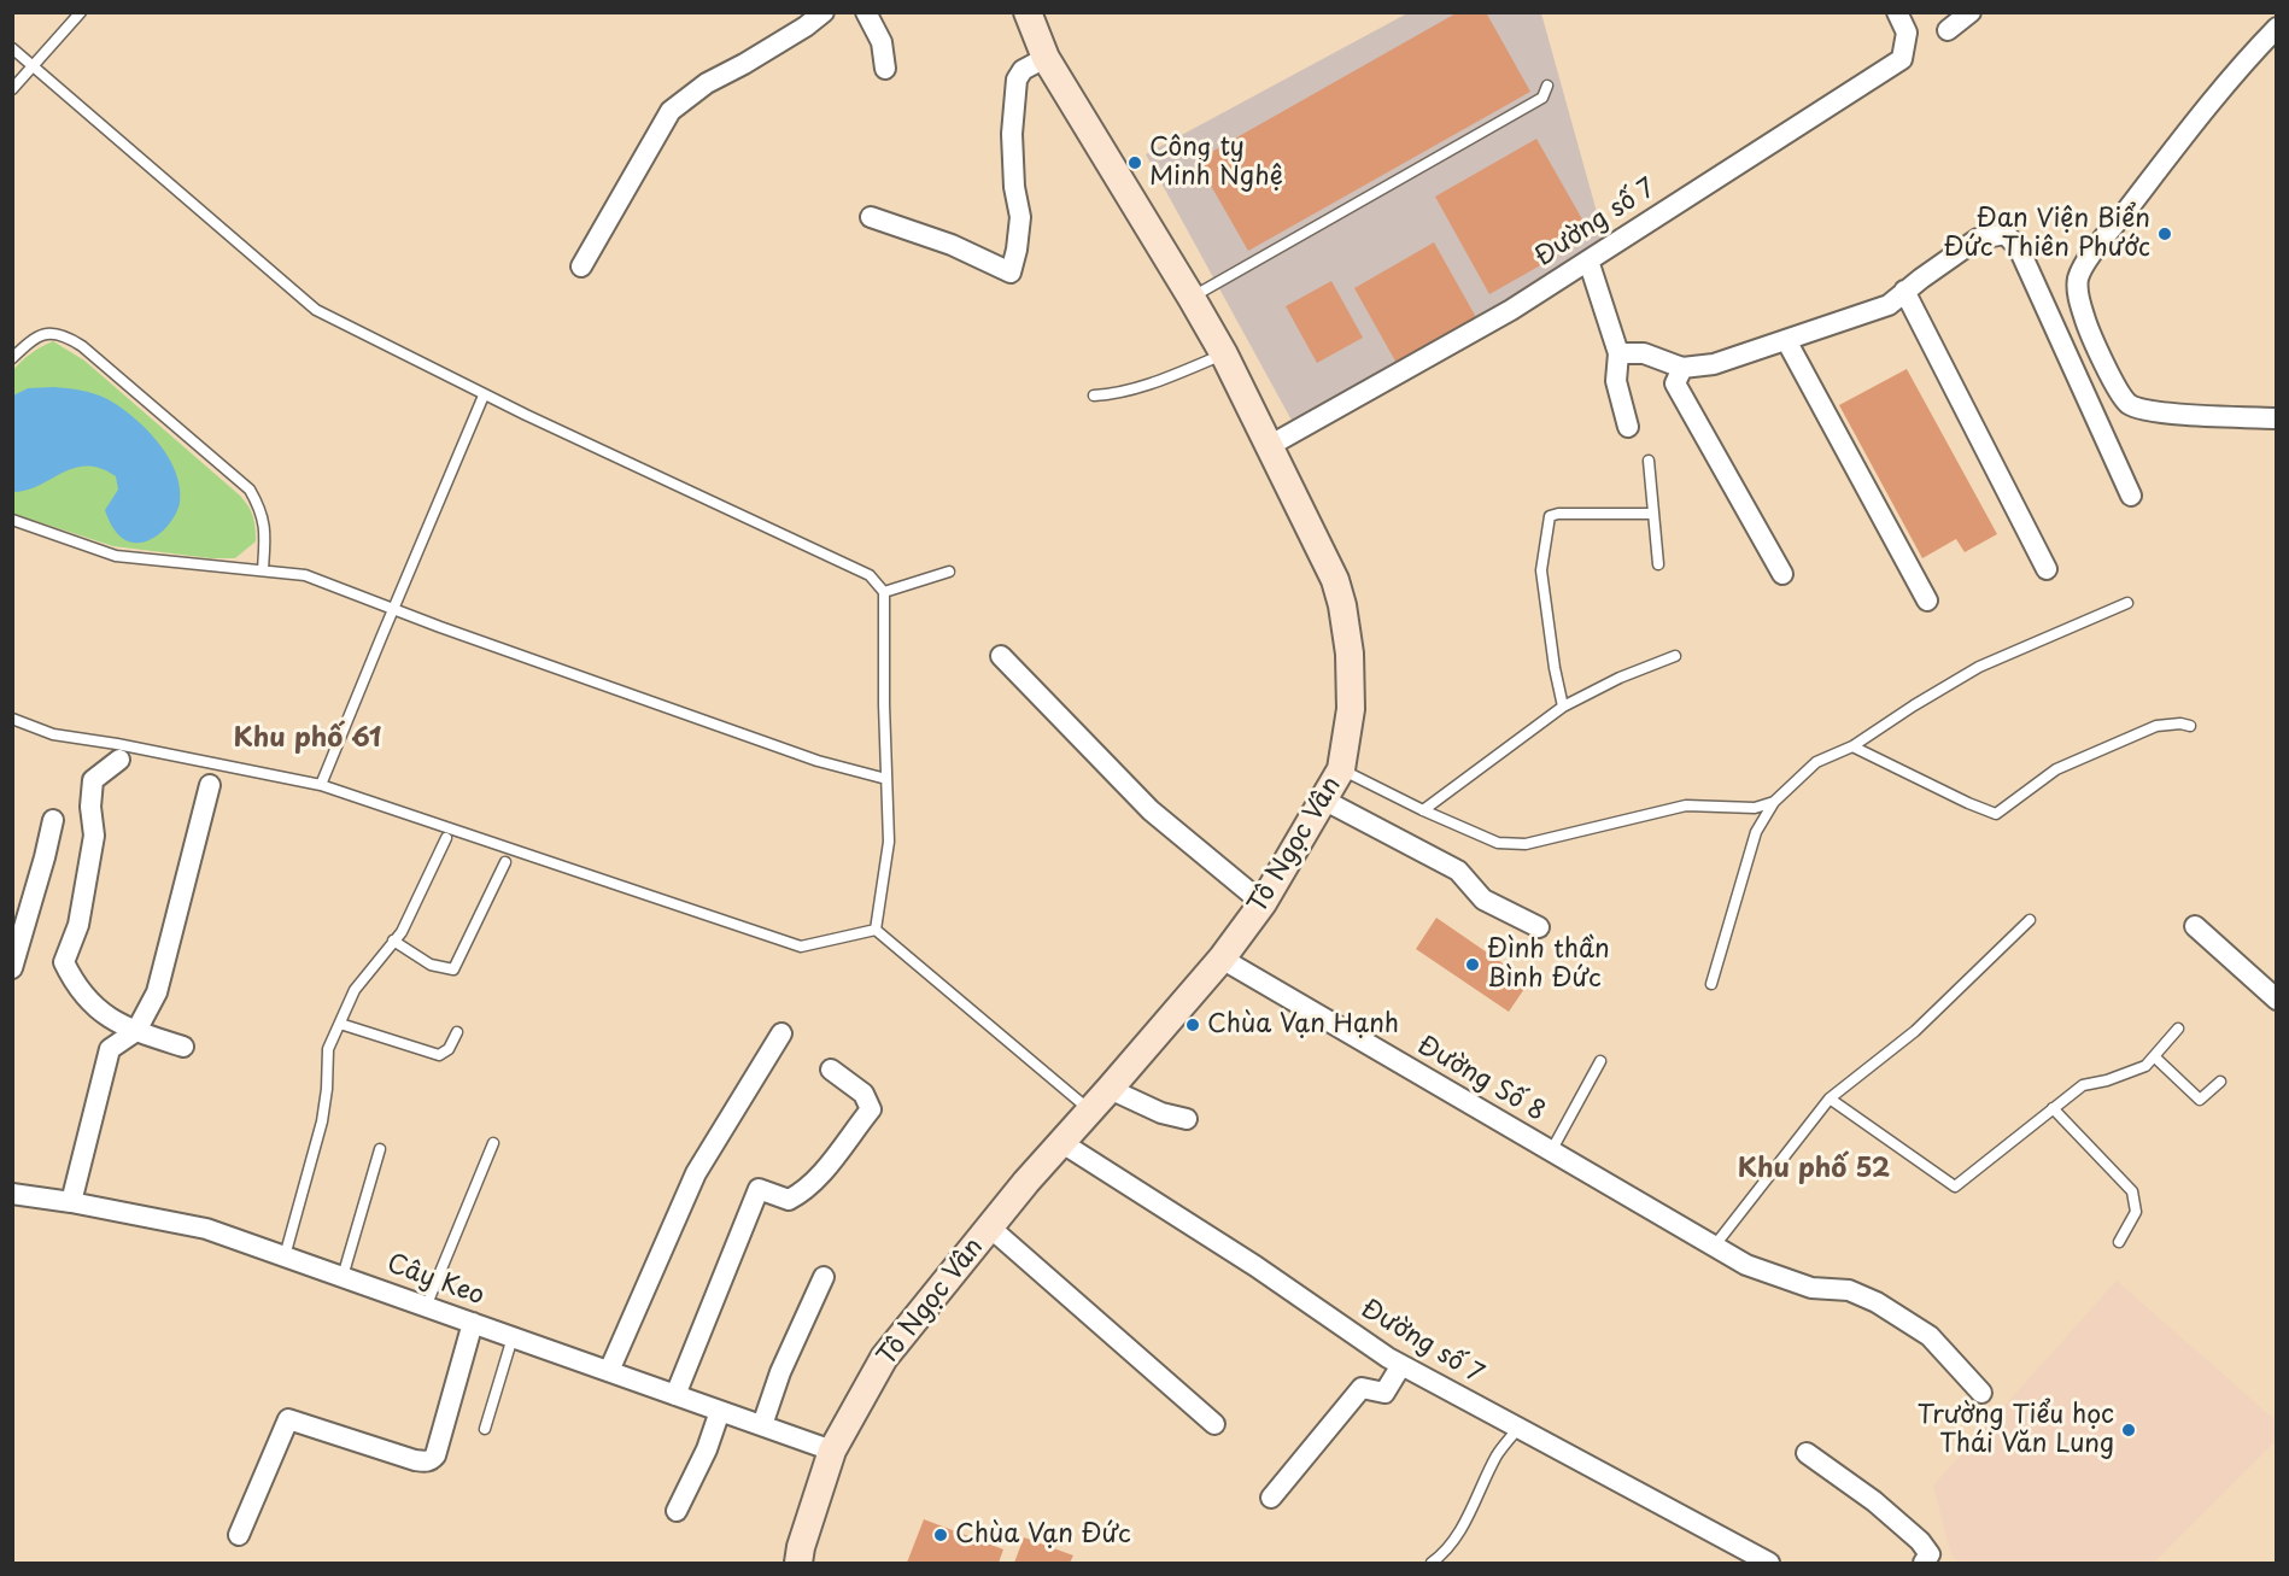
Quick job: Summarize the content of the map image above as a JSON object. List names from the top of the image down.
{
  "streets": {
    "main road": ["Tô Ngọc Vân"],
    "street": ["Đường số 7", "Đường Số 8", "Cây Keo"]
  },
  "crossings": [
    ["Đường số 7", "Tô Ngọc Vân"],
    ["Tô Ngọc Vân", "Đường Số 8"],
    ["Tô Ngọc Vân", "Cây Keo"]
  ],
  "districts": ["Khu phố 61", "Khu phố 52"],
  "places": [
    "Công ty Minh Nghệ",
    "Đan Viện Biển Đức Thiên Phước",
    "Đình thần Bình Đức",
    "Chùa Vạn Hạnh",
    "Trường Tiểu học Thái Văn Lung",
    "Chùa Vạn Đức"
  ]
}
